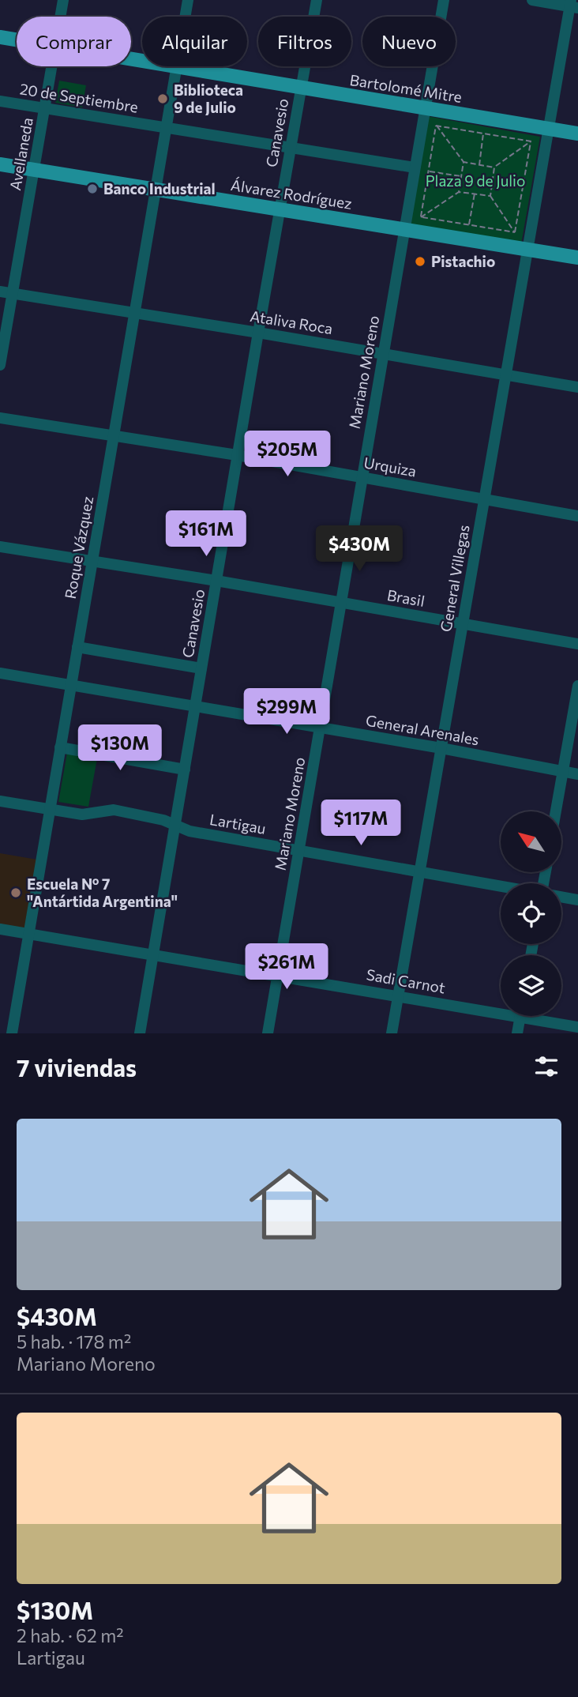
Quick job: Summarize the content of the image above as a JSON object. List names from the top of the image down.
{
  "streets": {
    "main road": ["Bartolomé Mitre", "Álvarez Rodríguez"],
    "street": [
      "20 de Septiembre",
      "Canavesio",
      "Avellaneda",
      "Ataliva Roca",
      "Mariano Moreno",
      "Urquiza",
      "Roque Vázquez",
      "General Villegas",
      "Brasil",
      "General Arenales",
      "Lartigau",
      "Sadi Carnot"
    ]
  },
  "crossings": [
    ["Bartolomé Mitre", "Canavesio"],
    ["Bartolomé Mitre", "Mariano Moreno"],
    ["Bartolomé Mitre", "Roque Vázquez"],
    ["Bartolomé Mitre", "General Villegas"],
    ["20 de Septiembre", "Canavesio"],
    ["20 de Septiembre", "Avellaneda"],
    ["20 de Septiembre", "Mariano Moreno"],
    ["20 de Septiembre", "Roque Vázquez"],
    ["Canavesio", "Álvarez Rodríguez"],
    ["Canavesio", "Ataliva Roca"],
    ["Canavesio", "Urquiza"],
    ["Canavesio", "Brasil"],
    ["Canavesio", "General Arenales"],
    ["Canavesio", "Lartigau"],
    ["Canavesio", "Sadi Carnot"],
    ["Avellaneda", "Álvarez Rodríguez"],
    ["Avellaneda", "Ataliva Roca"],
    ["Álvarez Rodríguez", "Mariano Moreno"],
    ["Álvarez Rodríguez", "Roque Vázquez"],
    ["Álvarez Rodríguez", "General Villegas"],
    ["Ataliva Roca", "Mariano Moreno"],
    ["Ataliva Roca", "Roque Vázquez"],
    ["Ataliva Roca", "General Villegas"],
    ["Mariano Moreno", "Urquiza"],
    ["Mariano Moreno", "Brasil"],
    ["Mariano Moreno", "General Arenales"],
    ["Mariano Moreno", "Lartigau"],
    ["Mariano Moreno", "Sadi Carnot"],
    ["Urquiza", "Roque Vázquez"],
    ["Urquiza", "General Villegas"],
    ["Roque Vázquez", "Brasil"],
    ["Roque Vázquez", "General Arenales"],
    ["Roque Vázquez", "Lartigau"],
    ["Roque Vázquez", "Sadi Carnot"],
    ["General Villegas", "Brasil"],
    ["General Villegas", "General Arenales"],
    ["General Villegas", "Lartigau"],
    ["General Villegas", "Sadi Carnot"]
  ],
  "parks": ["Plaza 9 de Julio"],
  "places": [
    "Biblioteca 9 de Julio",
    "Banco Industrial",
    "Pistachio",
    "Escuela Nº 7 \"Antártida Argentina\""
  ],
  "north": "top left",
  "page": {
    "chip": [
      "Comprar",
      "Alquilar",
      "Filtros",
      "Nuevo"
    ],
    "price": [
      "$205M",
      "$161M",
      "$430M",
      "$299M",
      "$130M",
      "$117M",
      "$261M"
    ],
    "heading": "7 viviendas",
    "list": [
      {
        "name": "$430M",
        "note": "5 hab. · 178 m² · Mariano Moreno"
      },
      {
        "name": "$130M",
        "note": "2 hab. · 62 m² · Lartigau"
      }
    ]
  }
}
